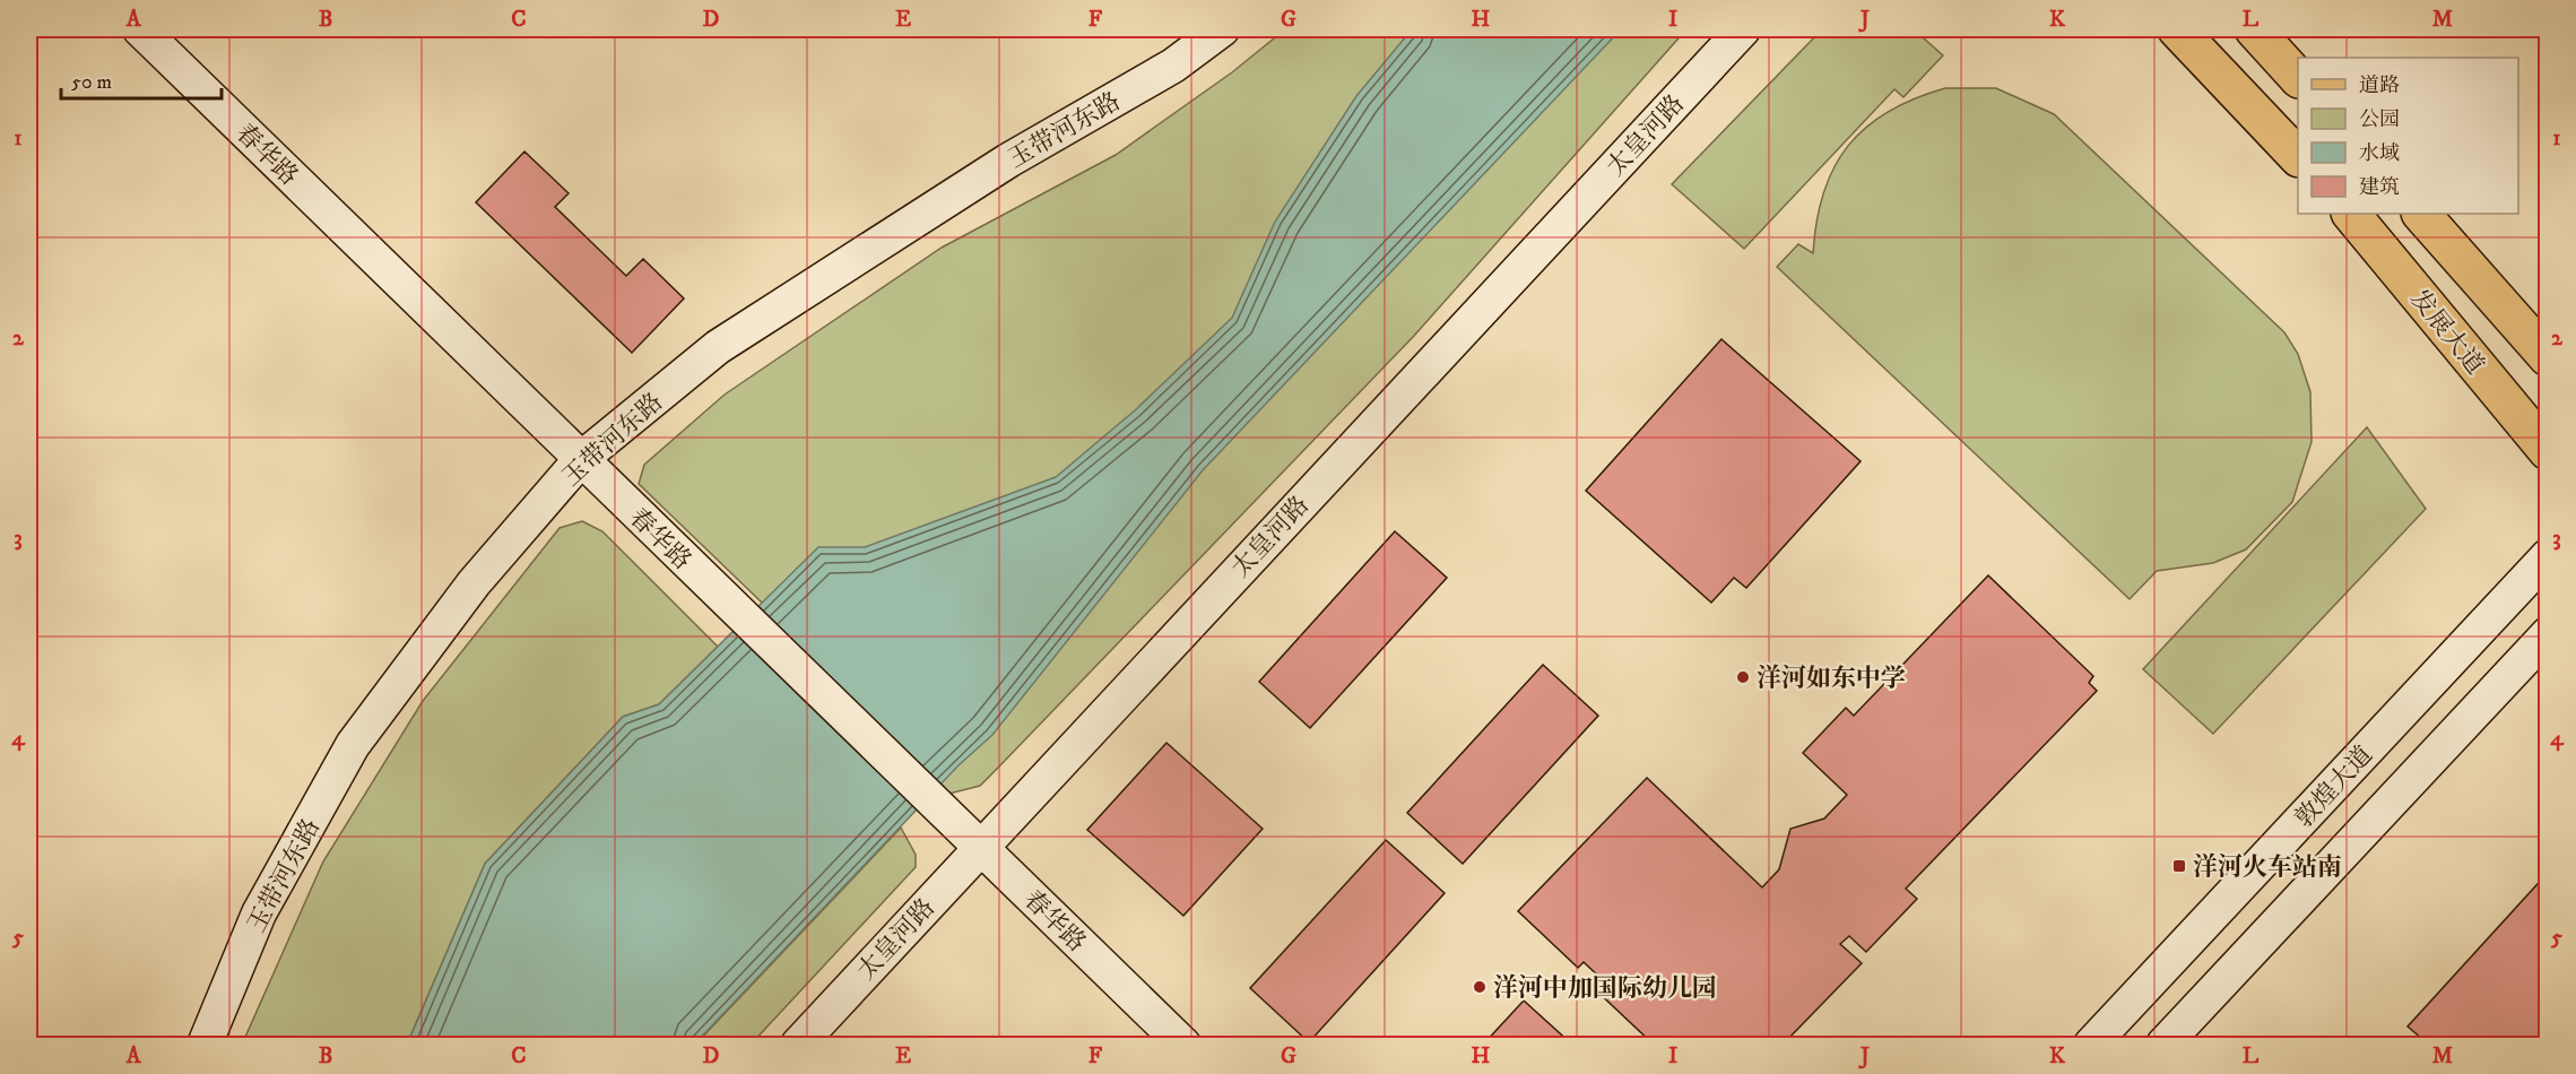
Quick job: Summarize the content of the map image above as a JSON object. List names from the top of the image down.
{
  "streets": {
    "main road": ["发展大道"],
    "street": [
      "玉带河东路",
      "太皇河路",
      "春华路",
      "敦煌大道"
    ]
  },
  "crossings": [
    ["玉带河东路", "春华路"],
    ["太皇河路", "春华路"]
  ],
  "places": {
    "other": ["洋河如东中学", "洋河中加国际幼儿园"],
    "transit": ["洋河火车站南"]
  },
  "legend": [
    "道路",
    "公园",
    "水域",
    "建筑"
  ],
  "scale_bar": "50 m",
  "grid": {
    "columns": [
      "A",
      "B",
      "C",
      "D",
      "E",
      "F",
      "G",
      "H",
      "I",
      "J",
      "K",
      "L",
      "M"
    ],
    "rows": [
      "1",
      "2",
      "3",
      "4",
      "5"
    ]
  }
}
